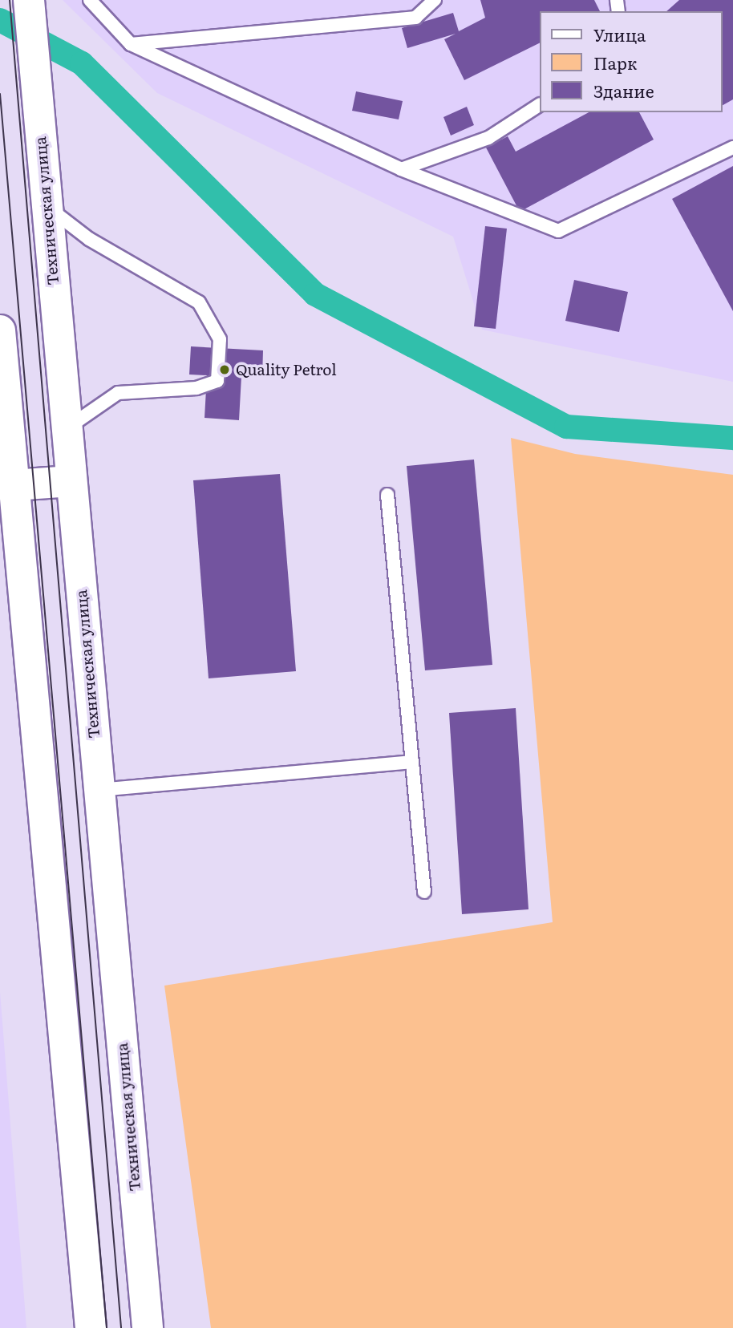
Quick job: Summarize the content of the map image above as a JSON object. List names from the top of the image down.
{
  "streets": {
    "main road": ["Техническая улица"]
  },
  "places": ["Quality Petrol"],
  "legend": ["Улица", "Парк", "Здание"]
}
